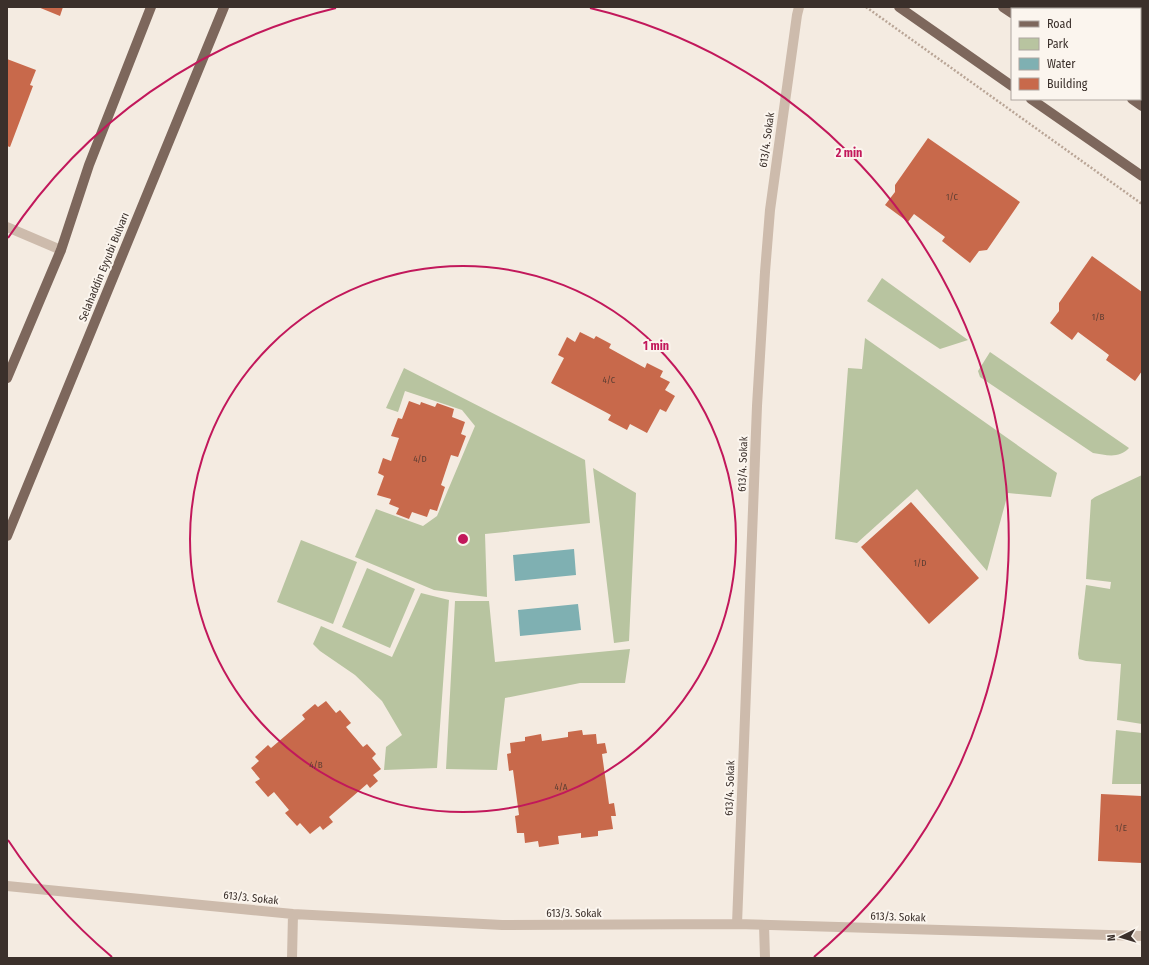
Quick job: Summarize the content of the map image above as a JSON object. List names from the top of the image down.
{
  "streets": {
    "main road": ["Selahaddin Eyyubi Bulvarı"],
    "street": ["613/4. Sokak", "613/3. Sokak"]
  },
  "crossings": [
    ["613/4. Sokak", "613/3. Sokak"]
  ],
  "house_numbers": [
    "1/C",
    "1/B",
    "4/C",
    "4/D",
    "1/D",
    "4/B",
    "4/A",
    "1/E"
  ],
  "legend": [
    "Road",
    "Park",
    "Water",
    "Building"
  ],
  "north": "left",
  "rings": ["2 min", "1 min"]
}
